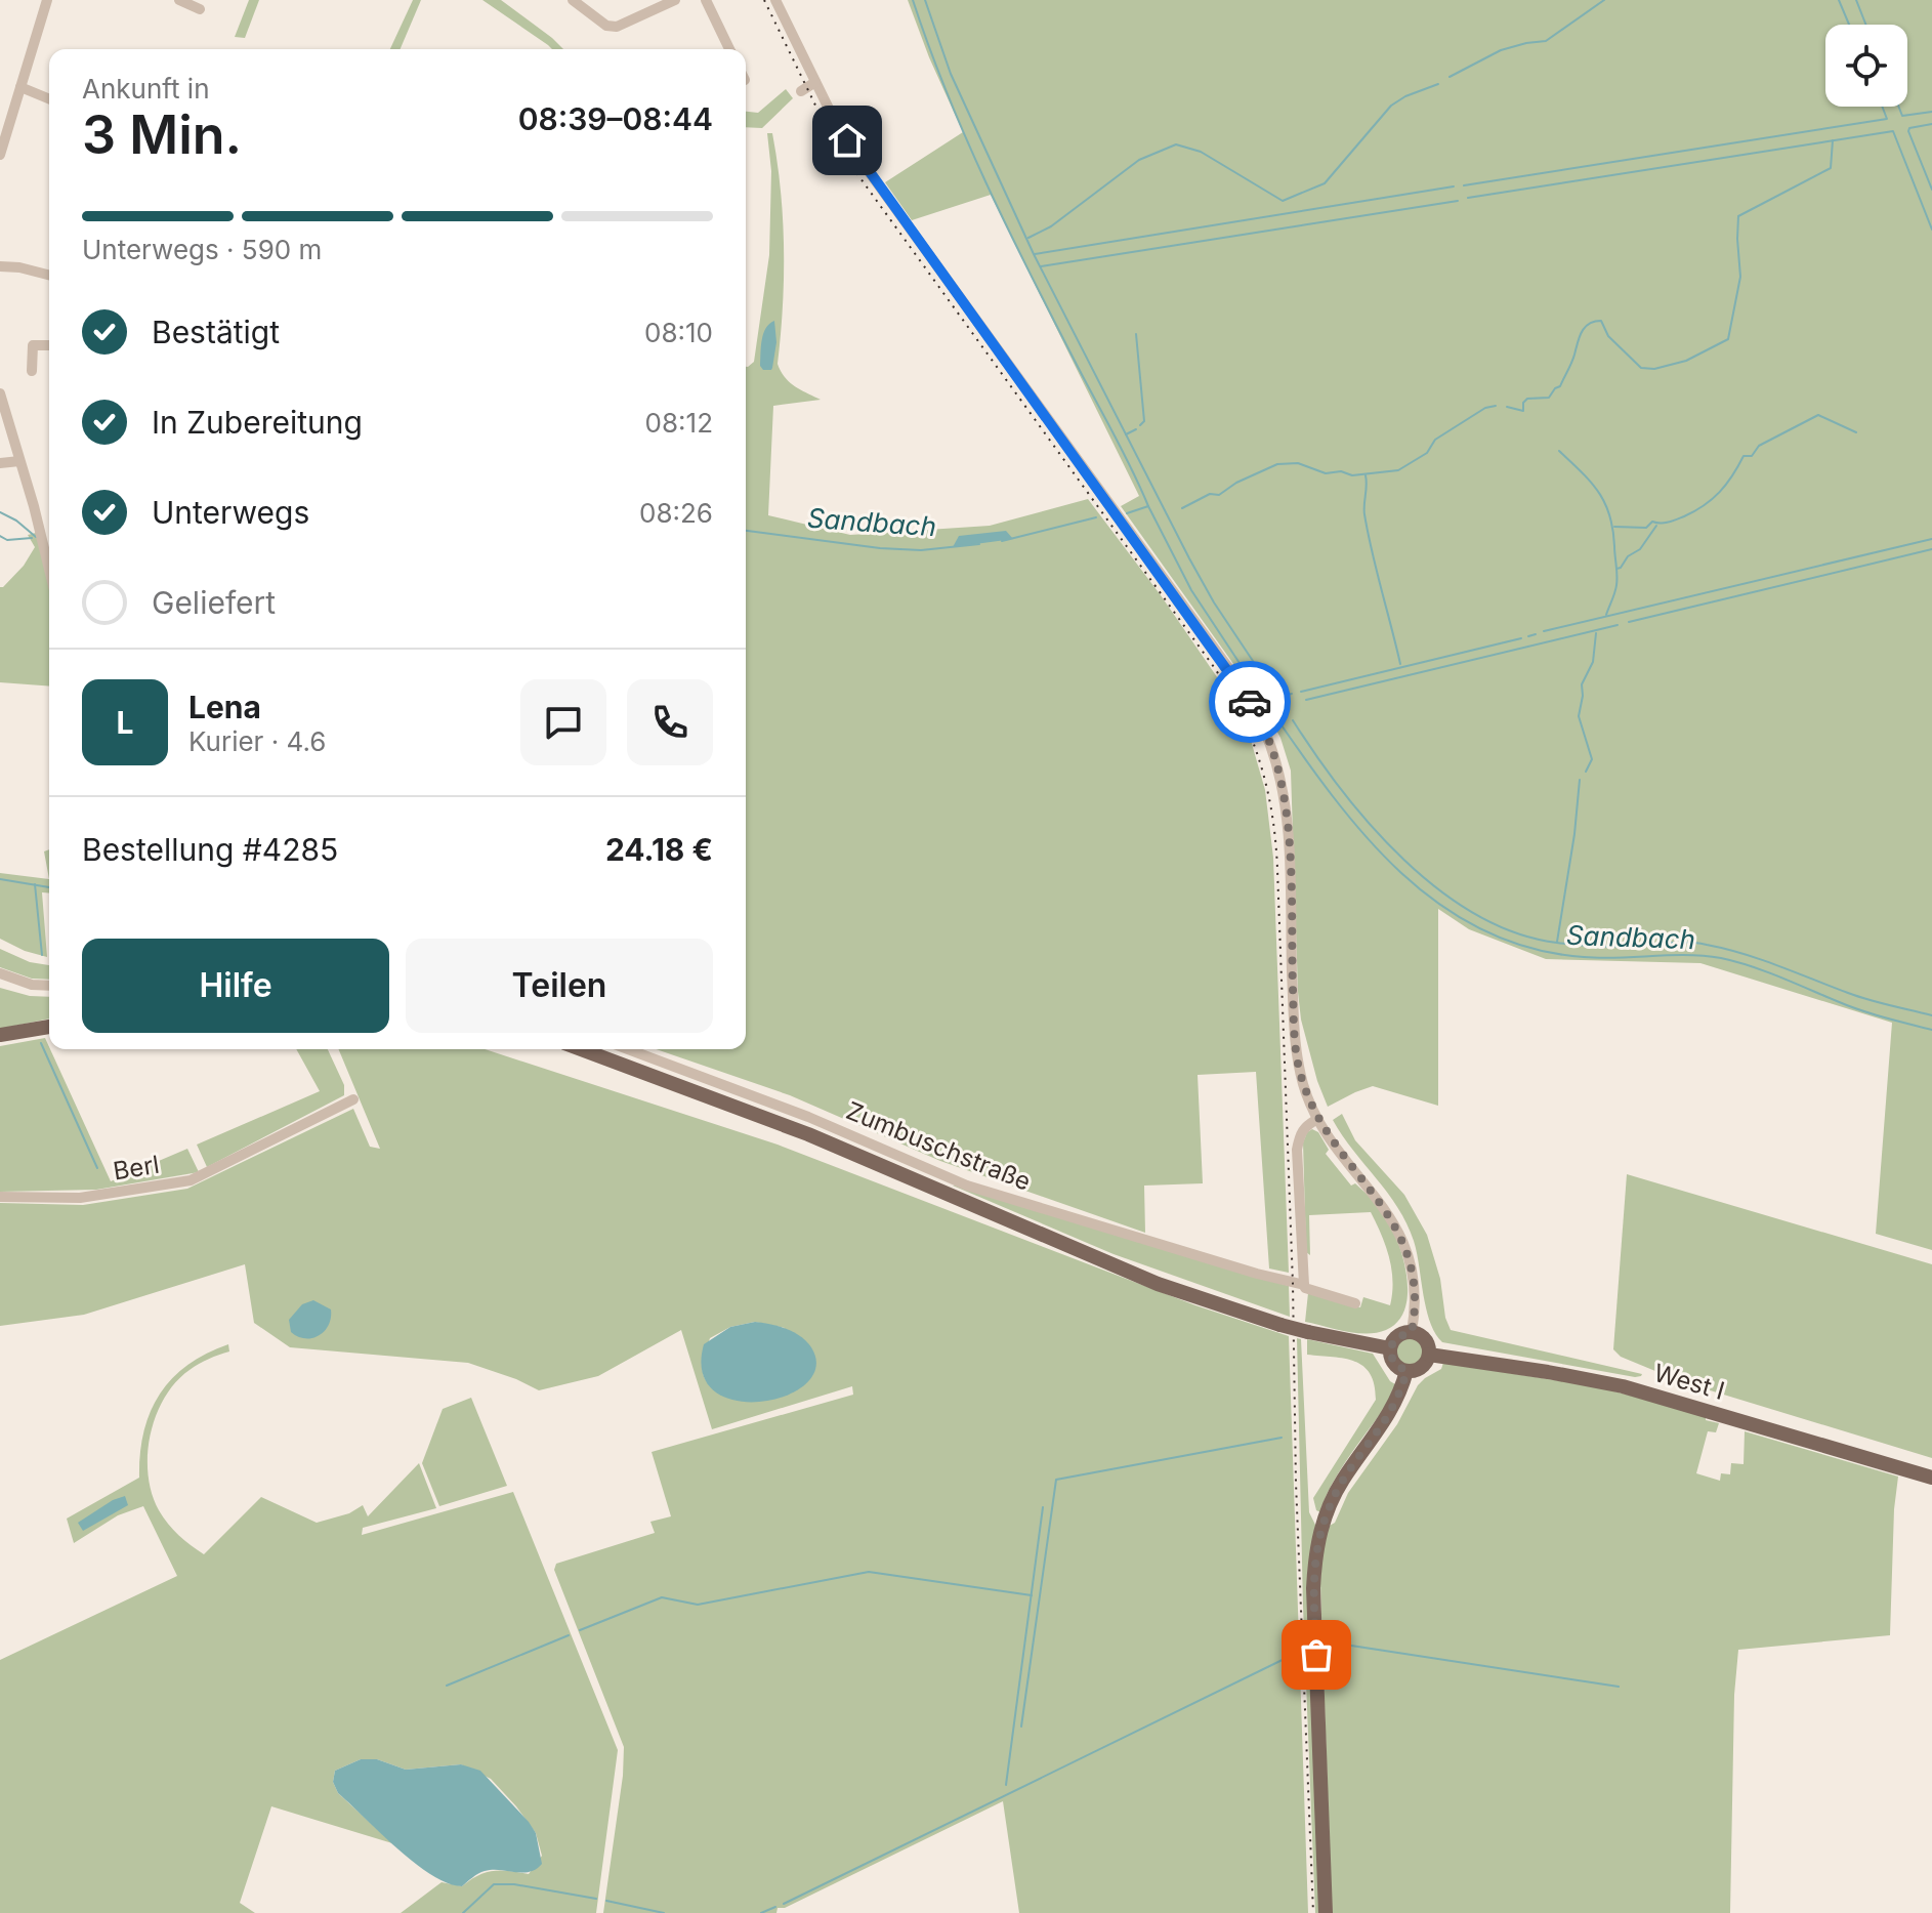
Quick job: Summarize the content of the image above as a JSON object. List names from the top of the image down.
{
  "streets": {
    "main road": ["West I"],
    "street": ["Zumbuschstraße", "Berl"]
  },
  "water": ["Sandbach"],
  "page": {
    "heading": ["3 Min.", "Ankunft in", "08:39–08:44"],
    "panel": [
      "Lena",
      "Kurier · 4.6",
      "Bestellung #4285",
      "24.18 €"
    ],
    "bar": "Unterwegs · 590 m",
    "list": [
      ["Bestätigt", "08:10"],
      ["In Zubereitung", "08:12"],
      ["Unterwegs", "08:26"],
      "Geliefert"
    ],
    "round": "L",
    "buttons": ["Hilfe", "Teilen"]
  }
}
